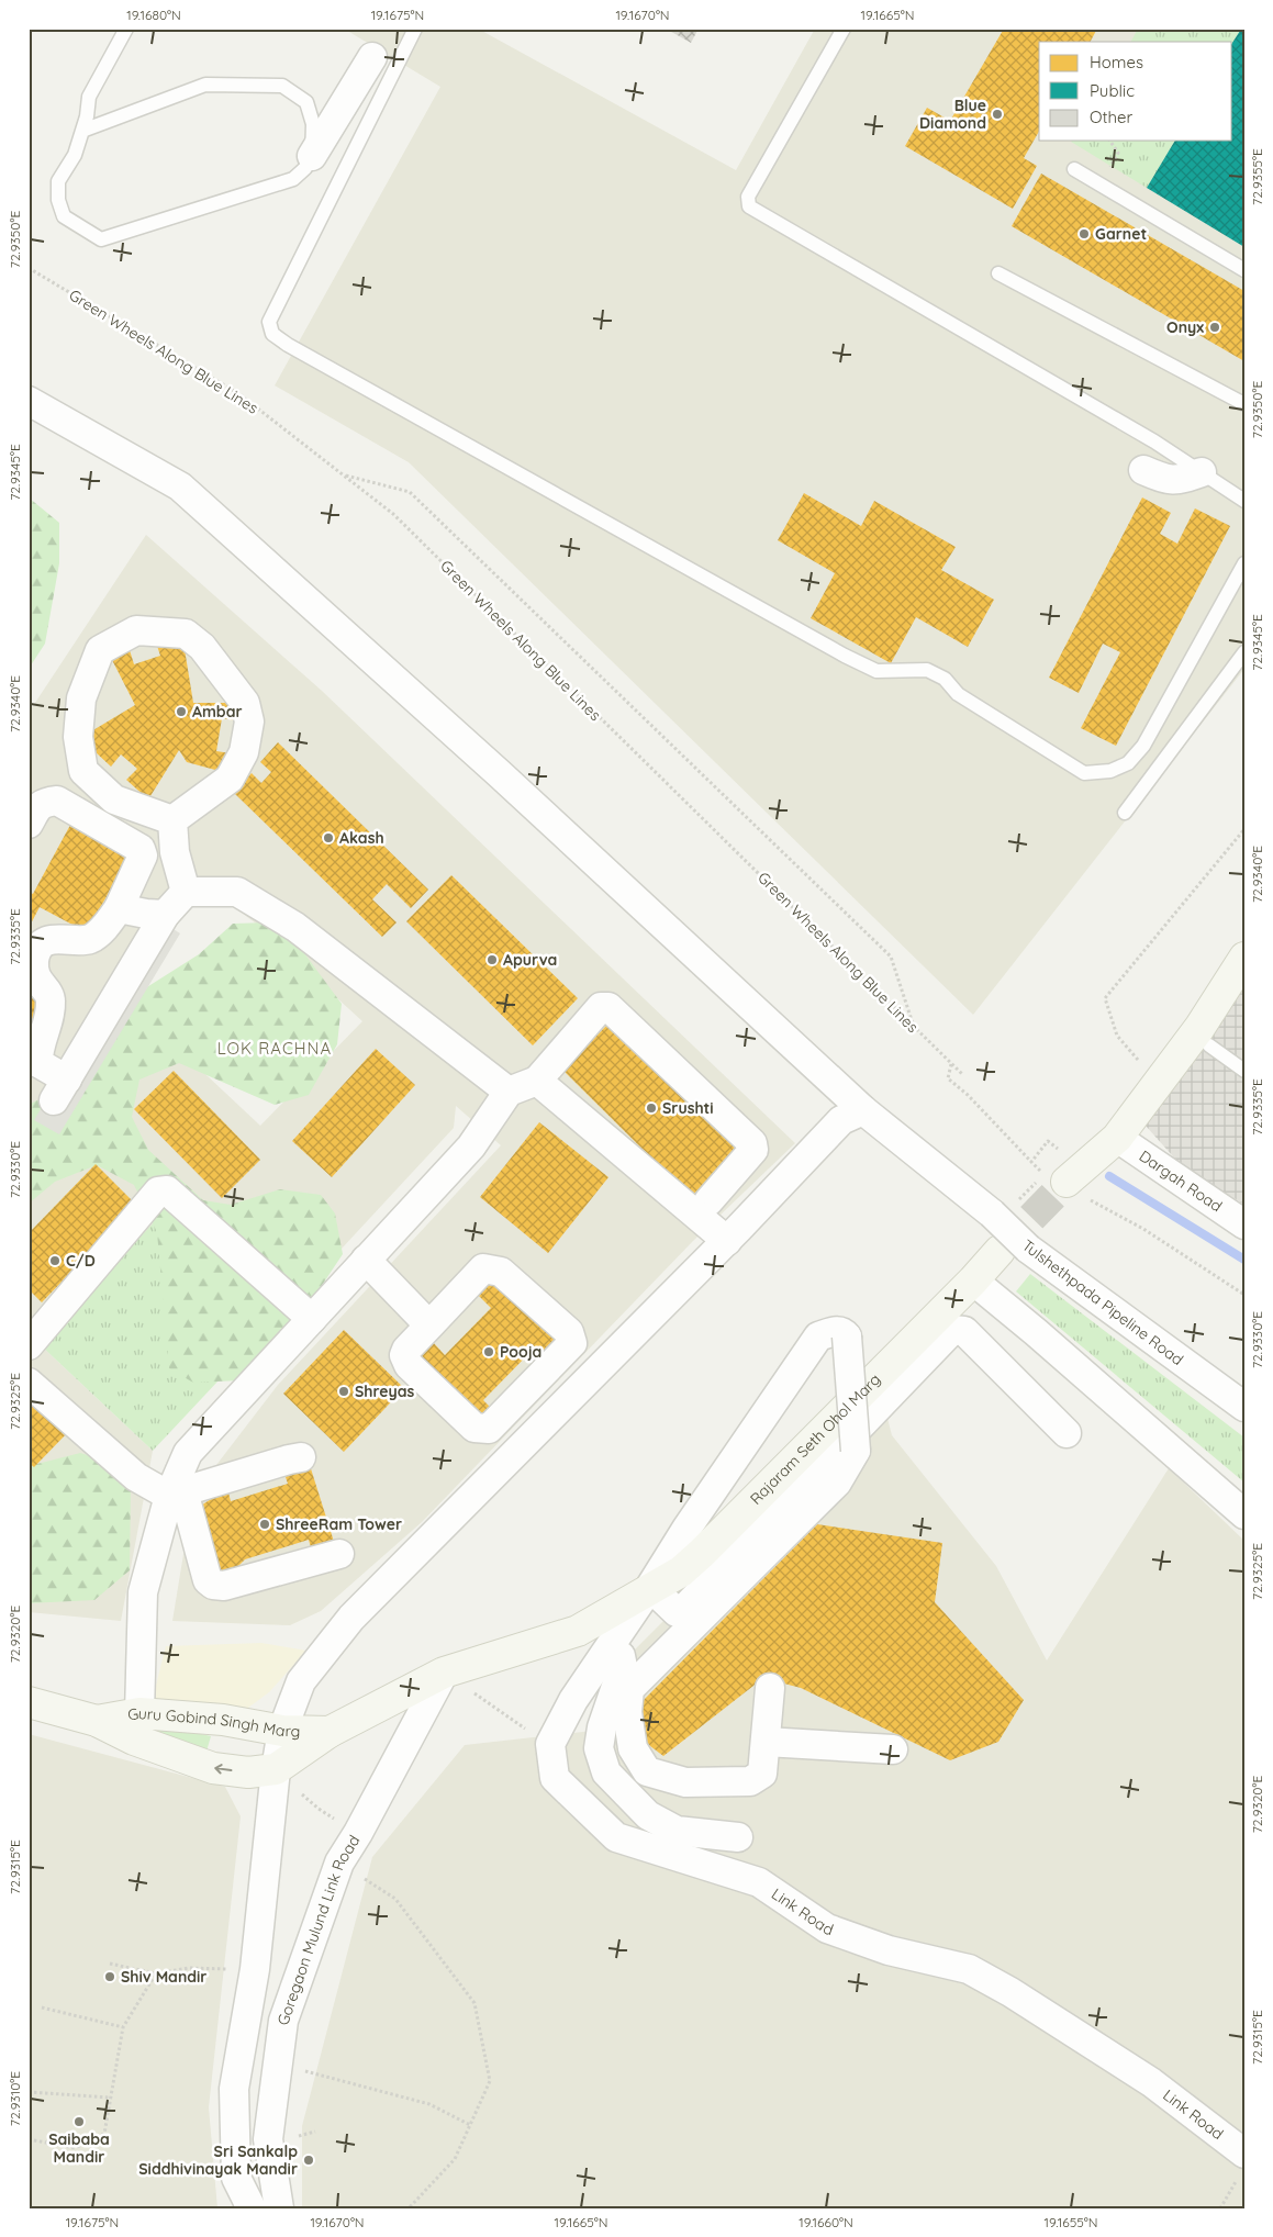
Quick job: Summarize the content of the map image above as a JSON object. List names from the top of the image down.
{
  "streets": {
    "street": [
      "Dargah Road",
      "Tulshethpada Pipeline Road",
      "Rajaram Seth Ohol Marg",
      "Guru Gobind Singh Marg",
      "Link Road",
      "Goregaon Mulund Link Road"
    ],
    "path": ["Green Wheels Along Blue Lines"]
  },
  "crossings": [
    ["Tulshethpada Pipeline Road", "Rajaram Seth Ohol Marg"],
    ["Rajaram Seth Ohol Marg", "Guru Gobind Singh Marg"],
    ["Rajaram Seth Ohol Marg", "Goregaon Mulund Link Road"],
    ["Guru Gobind Singh Marg", "Goregaon Mulund Link Road"]
  ],
  "districts": ["LOK RACHNA"],
  "places": [
    "Blue Diamond",
    "Garnet",
    "Onyx",
    "Ambar",
    "Akash",
    "Apurva",
    "Srushti",
    "C/D",
    "Pooja",
    "Shreyas",
    "ShreeRam Tower",
    "Shiv Mandir",
    "Saibaba Mandir",
    "Sri Sankalp Siddhivinayak Mandir"
  ],
  "legend": ["Homes", "Public", "Other"],
  "coordinates": [
    "19.1680°N",
    "19.1675°N",
    "19.1670°N",
    "19.1665°N",
    "72.9355°E",
    "72.9350°E",
    "72.9345°E",
    "72.9340°E",
    "72.9335°E",
    "72.9330°E",
    "72.9325°E",
    "72.9320°E",
    "72.9315°E",
    "72.9310°E",
    "19.1660°N",
    "19.1655°N"
  ]
}
